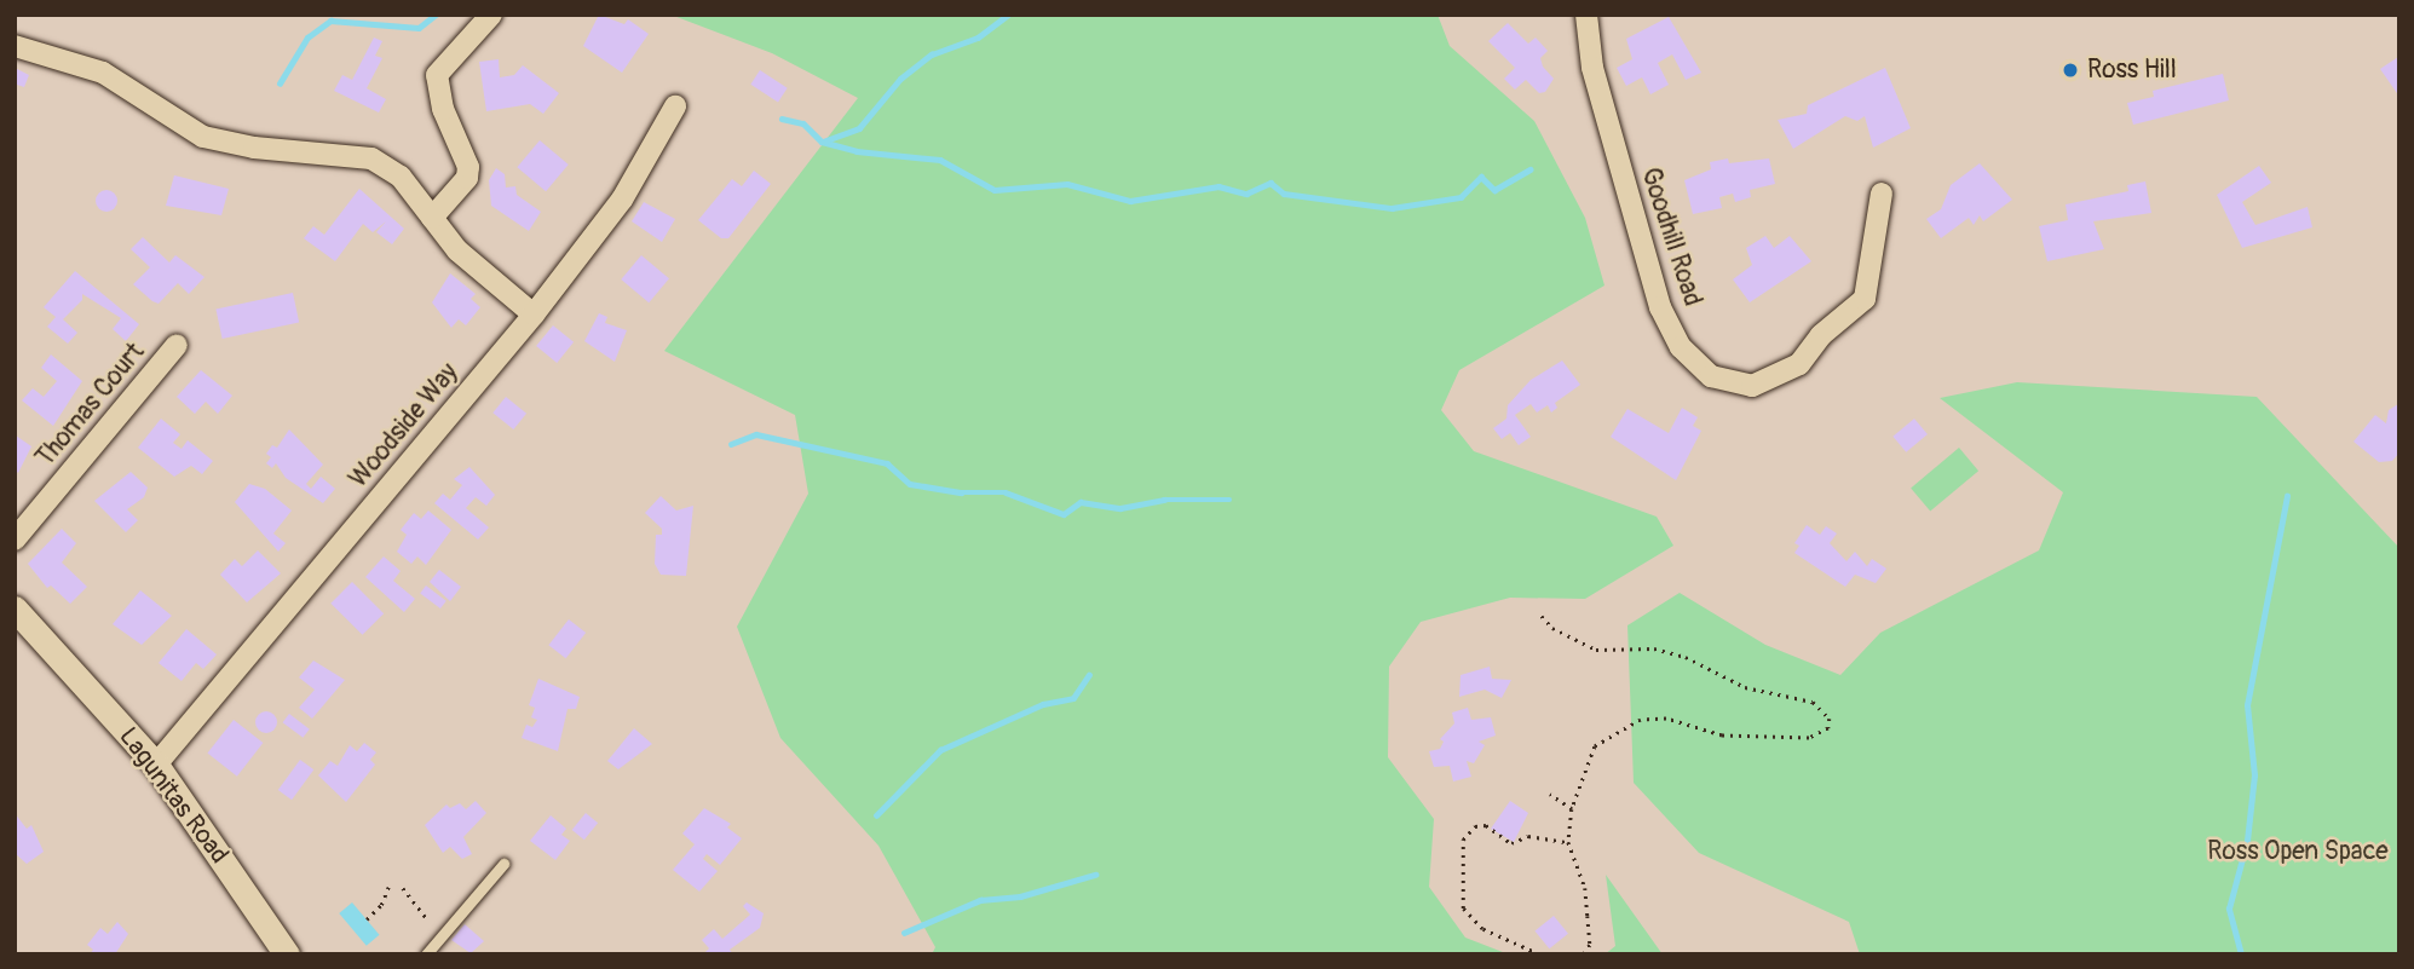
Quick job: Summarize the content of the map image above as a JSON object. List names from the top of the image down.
{
  "streets": {
    "street": [
      "Goodhill Road",
      "Thomas Court",
      "Woodside Way",
      "Lagunitas Road"
    ]
  },
  "crossings": [
    ["Woodside Way", "Lagunitas Road"]
  ],
  "parks": ["Ross Open Space"],
  "places": ["Ross Hill"]
}
